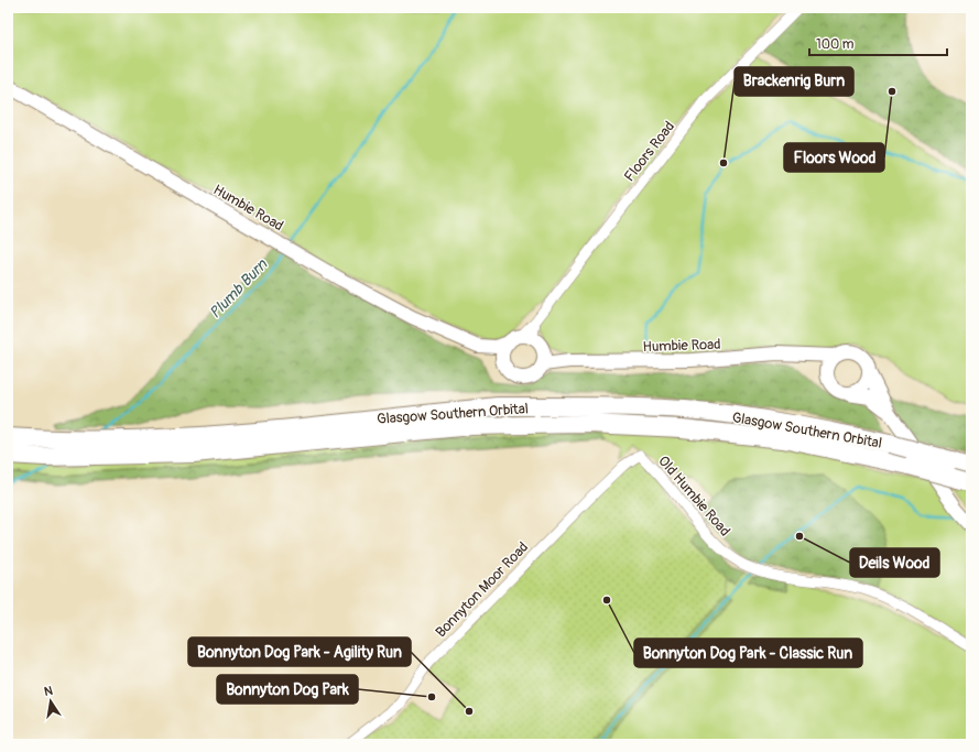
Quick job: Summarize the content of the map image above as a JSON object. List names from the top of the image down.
{
  "streets": {
    "highway": ["Glasgow Southern Orbital"],
    "street": [
      "Floors Road",
      "Humbie Road",
      "Old Humbie Road",
      "Bonnyton Moor Road"
    ]
  },
  "crossings": [
    ["Floors Road", "Humbie Road"],
    ["Old Humbie Road", "Bonnyton Moor Road"]
  ],
  "water": ["Plumb Burn"],
  "places": [
    "Floors Wood",
    "Brackenrig Burn",
    "Deils Wood",
    "Bonnyton Dog Park - Classic Run",
    "Bonnyton Dog Park",
    "Bonnyton Dog Park - Agility Run"
  ],
  "scale_bar": "100 m",
  "north": "top"
}
